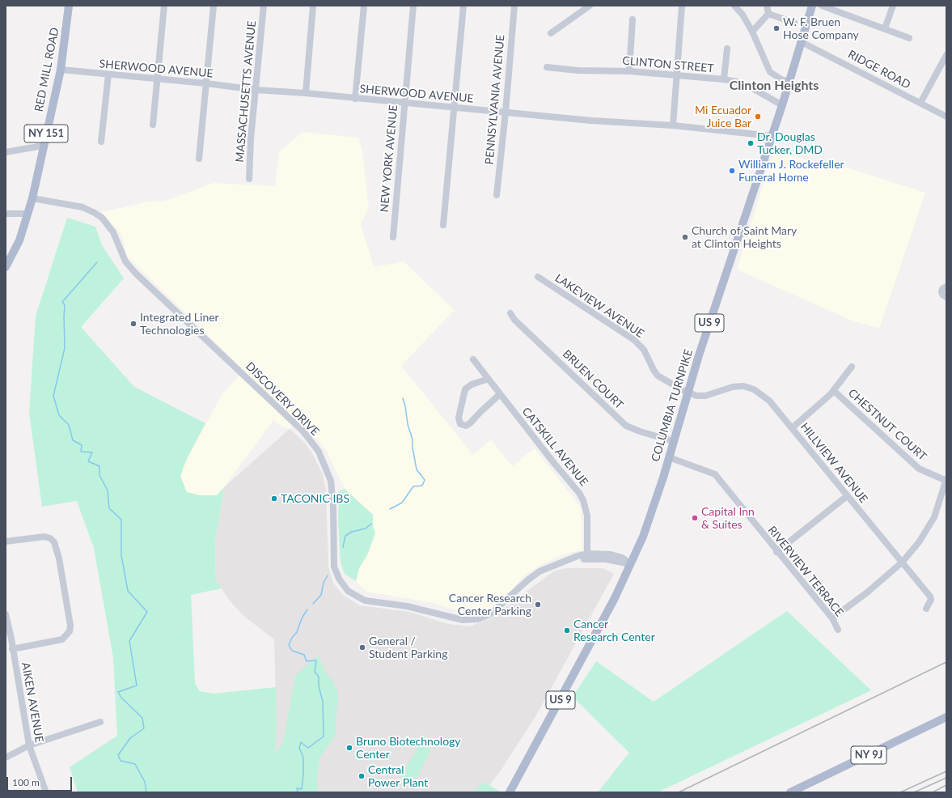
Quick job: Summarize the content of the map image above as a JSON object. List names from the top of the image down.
{
  "streets": {
    "main road": [
      "RED MILL ROAD",
      "NY 151",
      "US 9",
      "COLUMBIA TURNPIKE",
      "NY 9J"
    ],
    "street": [
      "CLINTON STREET",
      "SHERWOOD AVENUE",
      "RIDGE ROAD",
      "MASSACHUSETTS AVENUE",
      "PENNSYLVANIA AVENUE",
      "NEW YORK AVENUE",
      "LAKEVIEW AVENUE",
      "BRUEN COURT",
      "DISCOVERY DRIVE",
      "CHESTNUT COURT",
      "CATSKILL AVENUE",
      "HILLVIEW AVENUE",
      "RIVERVIEW TERRACE",
      "AIKEN AVENUE"
    ]
  },
  "crossings": [
    ["CLINTON STREET", "COLUMBIA TURNPIKE"],
    ["SHERWOOD AVENUE", "RED MILL ROAD"],
    ["SHERWOOD AVENUE", "MASSACHUSETTS AVENUE"],
    ["SHERWOOD AVENUE", "PENNSYLVANIA AVENUE"],
    ["SHERWOOD AVENUE", "NEW YORK AVENUE"],
    ["SHERWOOD AVENUE", "COLUMBIA TURNPIKE"],
    ["RED MILL ROAD", "DISCOVERY DRIVE"],
    ["RIDGE ROAD", "COLUMBIA TURNPIKE"],
    ["LAKEVIEW AVENUE", "COLUMBIA TURNPIKE"],
    ["LAKEVIEW AVENUE", "HILLVIEW AVENUE"],
    ["BRUEN COURT", "COLUMBIA TURNPIKE"],
    ["DISCOVERY DRIVE", "COLUMBIA TURNPIKE"],
    ["DISCOVERY DRIVE", "CATSKILL AVENUE"],
    ["COLUMBIA TURNPIKE", "HILLVIEW AVENUE"],
    ["COLUMBIA TURNPIKE", "RIVERVIEW TERRACE"]
  ],
  "districts": ["Clinton Heights"],
  "places": [
    "W. F. Bruen Hose Company",
    "Mi Ecuador Juice Bar",
    "Dr. Douglas Tucker, DMD",
    "William J. Rockefeller Funeral Home",
    "Church of Saint Mary at Clinton Heights",
    "Integrated Liner Technologies",
    "TACONIC IBS",
    "Capital Inn & Suites",
    "Cancer Research Center Parking",
    "Cancer Research Center",
    "General / Student Parking",
    "Bruno Biotechnology Center",
    "Central Power Plant"
  ],
  "scale_bar": "100 m"
}
